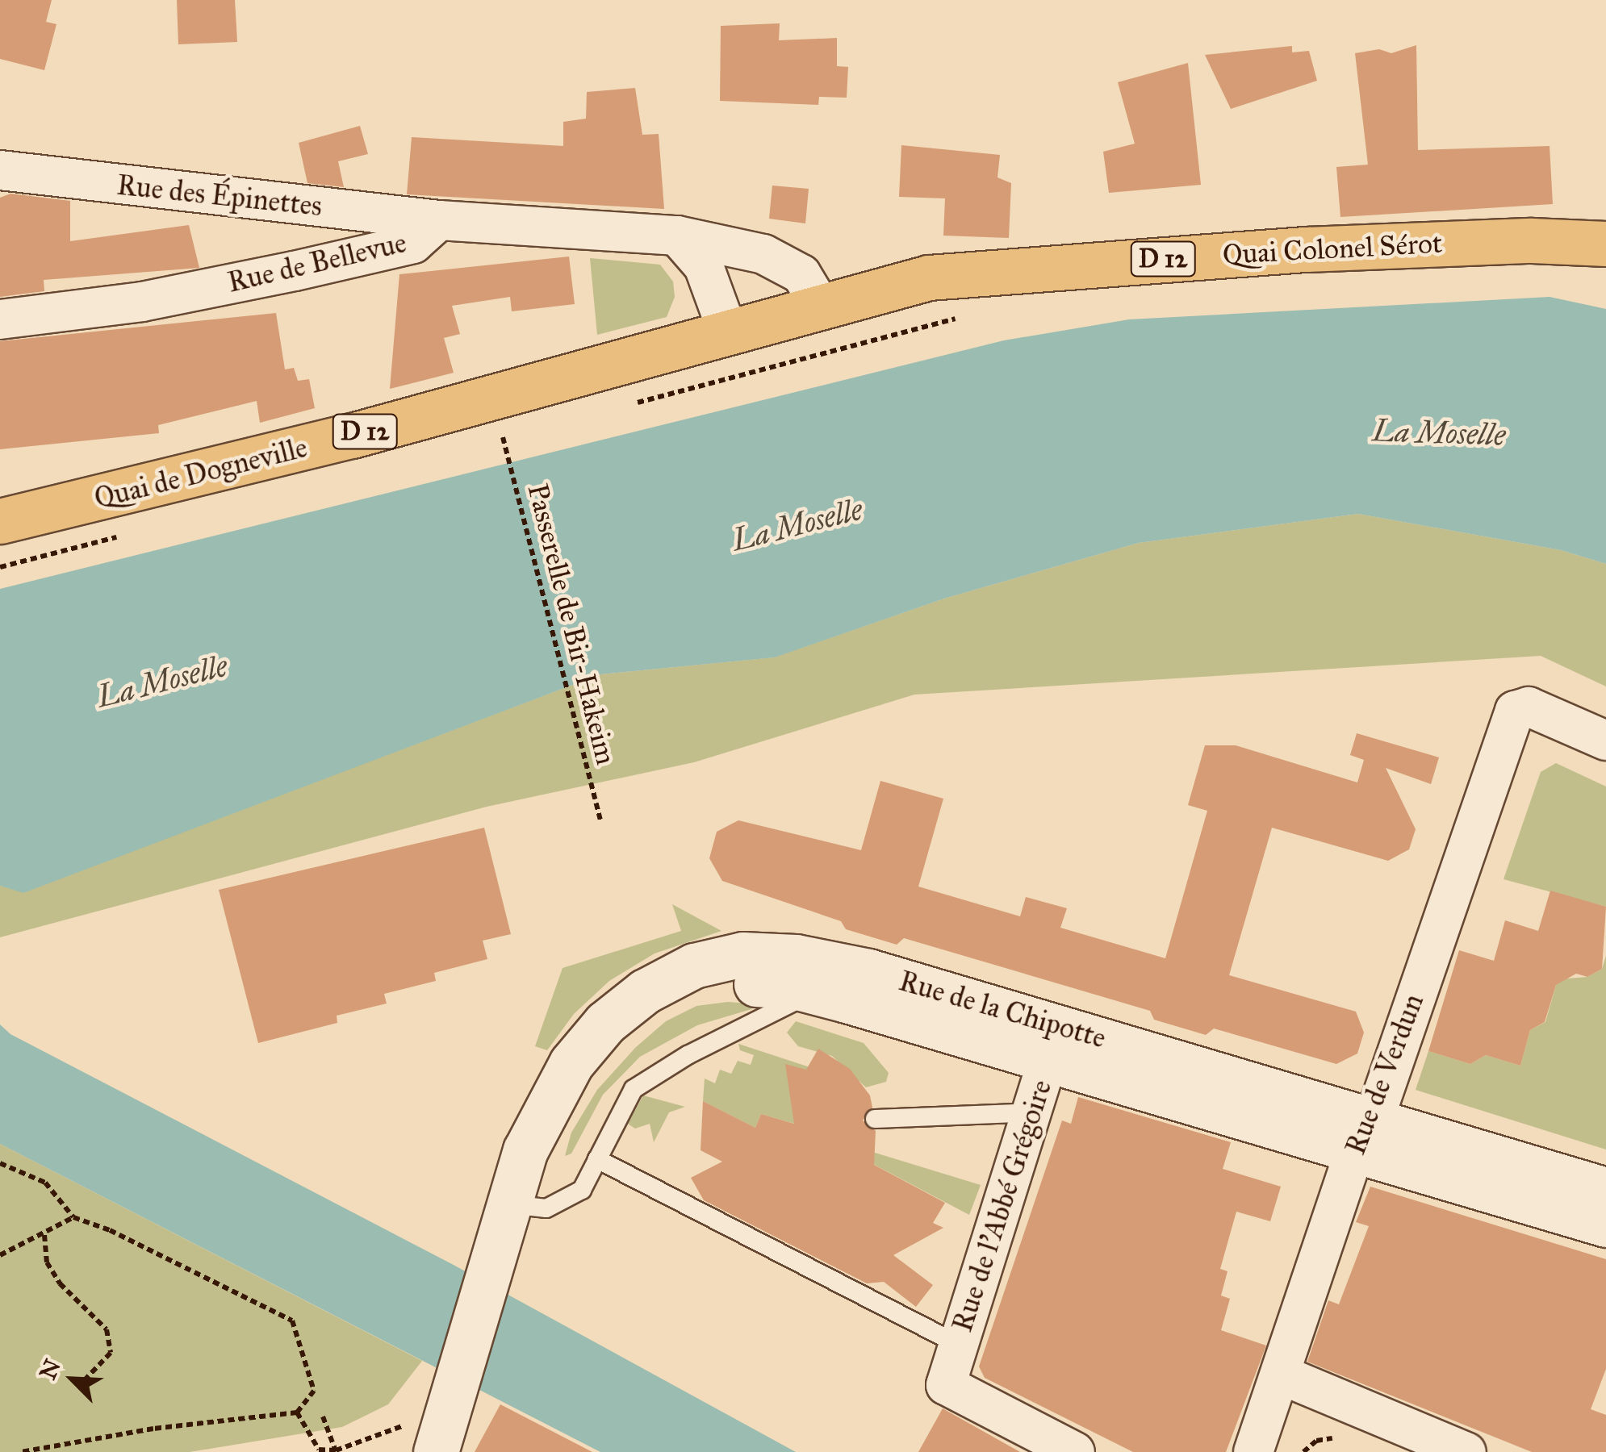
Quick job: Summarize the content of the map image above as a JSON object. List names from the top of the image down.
{
  "streets": {
    "main road": [
      "Quai Colonel Sérot",
      "D 12",
      "Quai de Dogneville",
      "Rue de la Chipotte"
    ],
    "street": [
      "Rue des Épinettes",
      "Rue de Bellevue",
      "Rue de Verdun",
      "Rue de l'Abbé Grégoire"
    ],
    "path": ["Passerelle de Bir-Hakeim"]
  },
  "crossings": [
    ["Rue des Épinettes", "Rue de Bellevue"],
    ["Quai Colonel Sérot", "Rue de Bellevue"],
    ["Quai Colonel Sérot", "Quai de Dogneville"],
    ["Rue de la Chipotte", "Rue de Verdun"],
    ["Rue de la Chipotte", "Rue de l'Abbé Grégoire"]
  ],
  "water": ["La Moselle"],
  "north": "top left"
}
